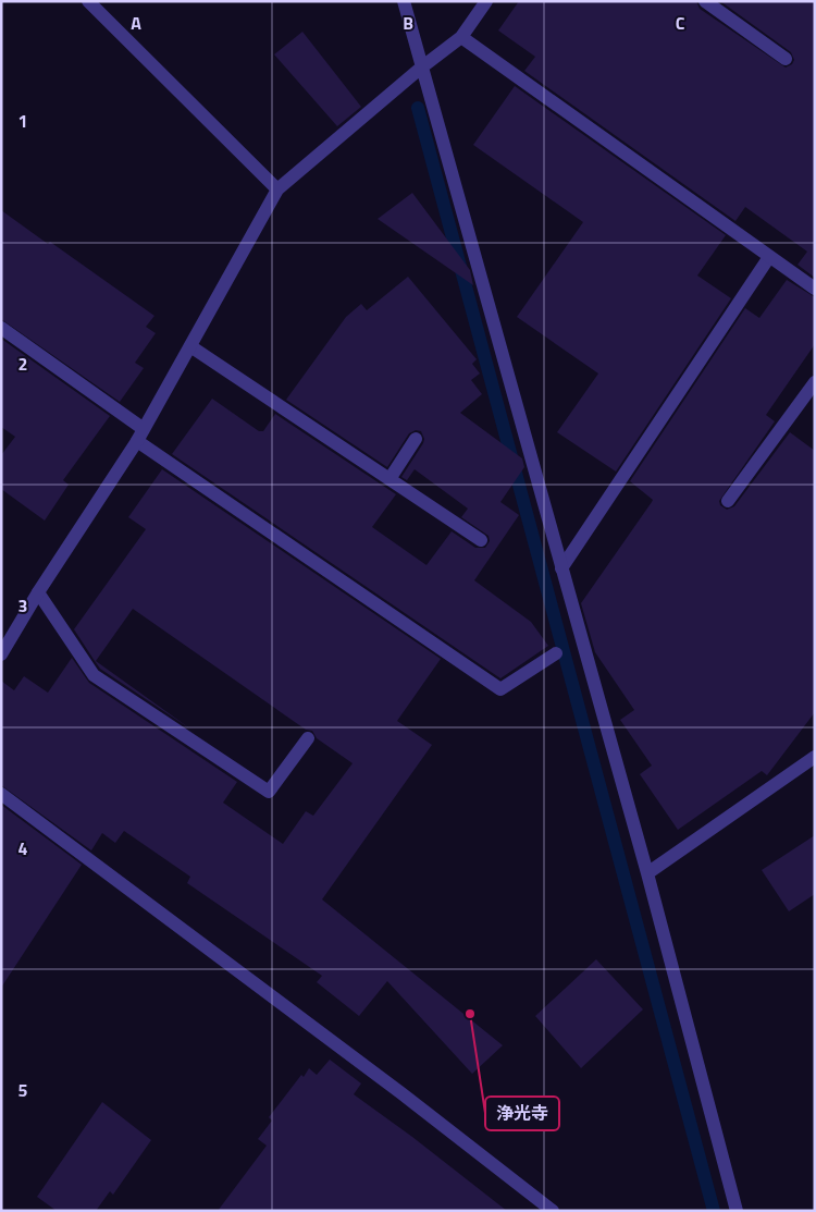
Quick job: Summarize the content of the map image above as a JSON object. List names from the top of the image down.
{
  "places": ["浄光寺"],
  "grid": {
    "columns": ["A", "B", "C"],
    "rows": [
      "1",
      "2",
      "3",
      "4",
      "5"
    ]
  }
}
